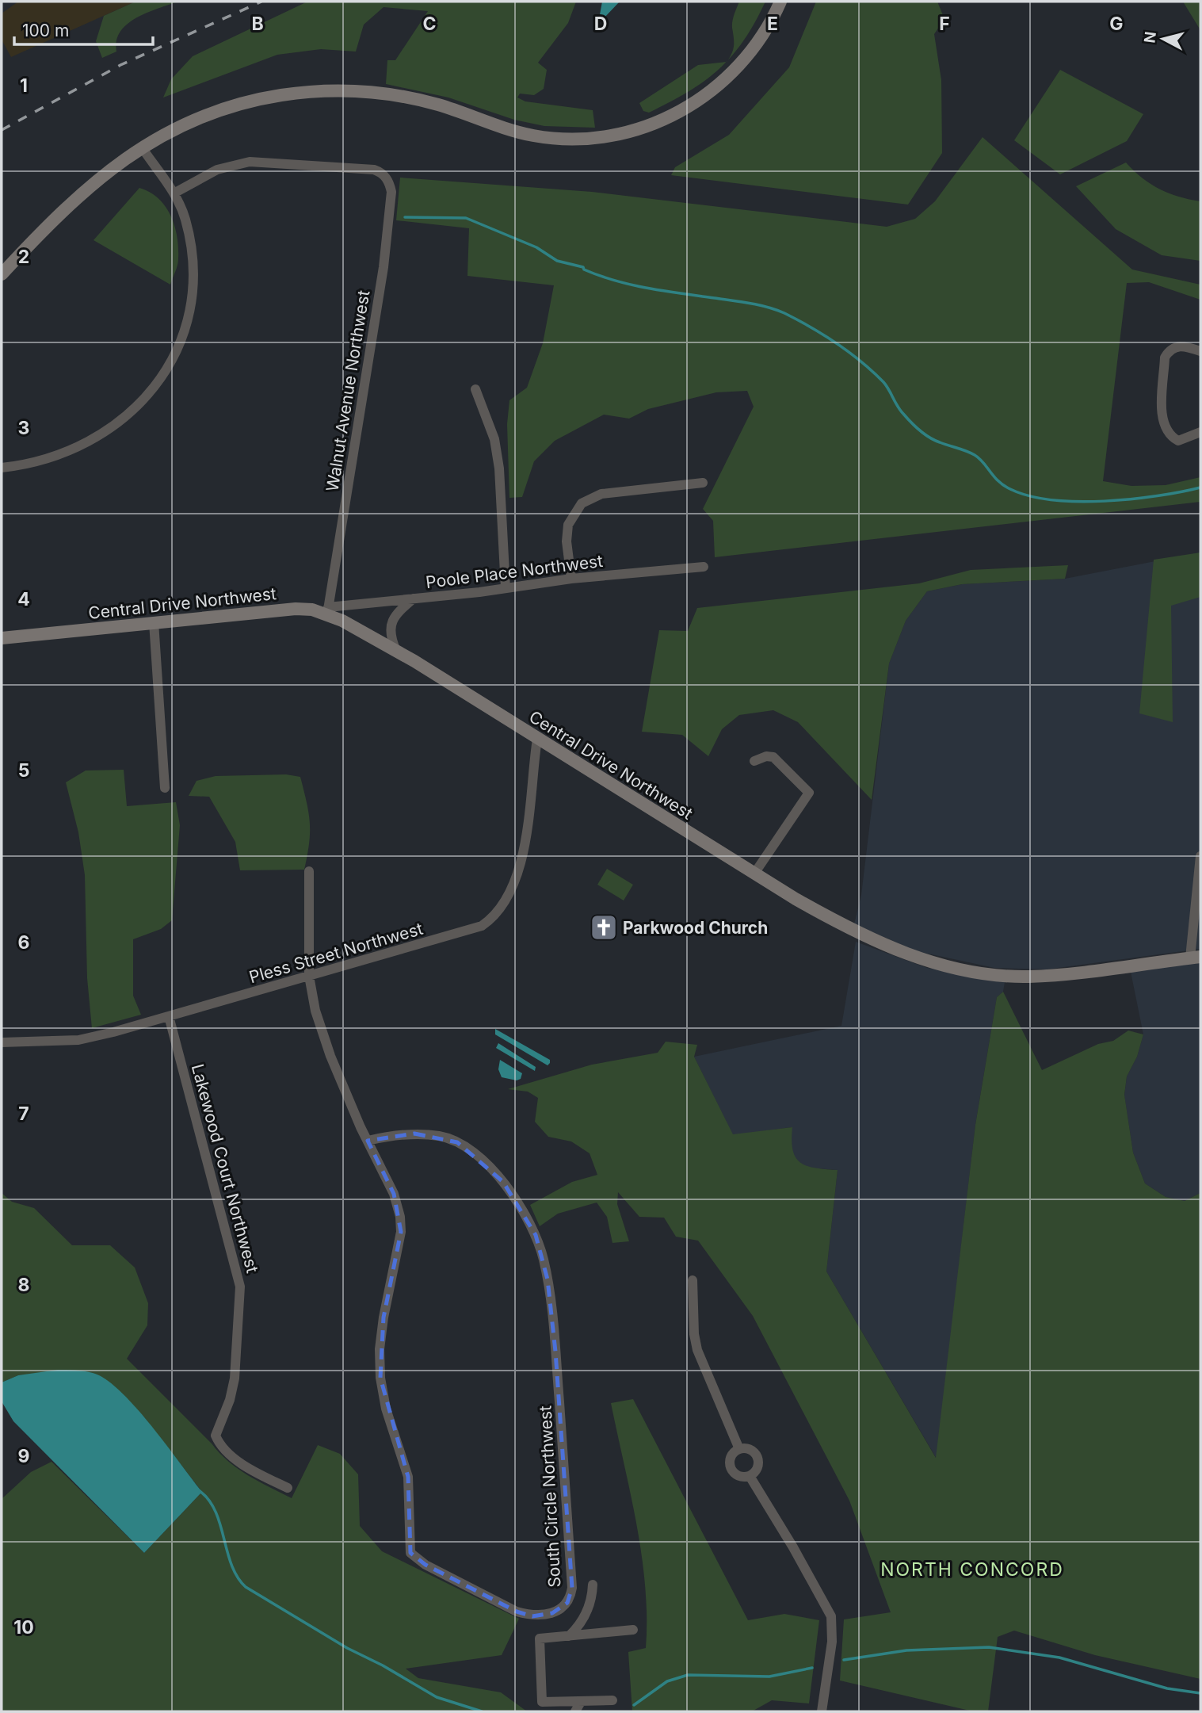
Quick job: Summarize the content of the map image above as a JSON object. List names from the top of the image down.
{
  "streets": {
    "street": [
      "Walnut Avenue Northwest",
      "Poole Place Northwest",
      "Central Drive Northwest",
      "Pless Street Northwest",
      "Lakewood Court Northwest",
      "South Circle Northwest"
    ]
  },
  "crossings": [
    ["Walnut Avenue Northwest", "Poole Place Northwest"],
    ["Walnut Avenue Northwest", "Central Drive Northwest"],
    ["Poole Place Northwest", "Central Drive Northwest"],
    ["Central Drive Northwest", "Pless Street Northwest"],
    ["Pless Street Northwest", "Lakewood Court Northwest"],
    ["Pless Street Northwest", "South Circle Northwest"]
  ],
  "districts": ["NORTH CONCORD"],
  "places": {
    "church": ["Parkwood Church"]
  },
  "scale_bar": "100 m",
  "north": "left",
  "grid": {
    "columns": [
      "B",
      "C",
      "D",
      "E",
      "F",
      "G"
    ],
    "rows": [
      "1",
      "2",
      "3",
      "4",
      "5",
      "6",
      "7",
      "8",
      "9",
      "10"
    ]
  }
}
